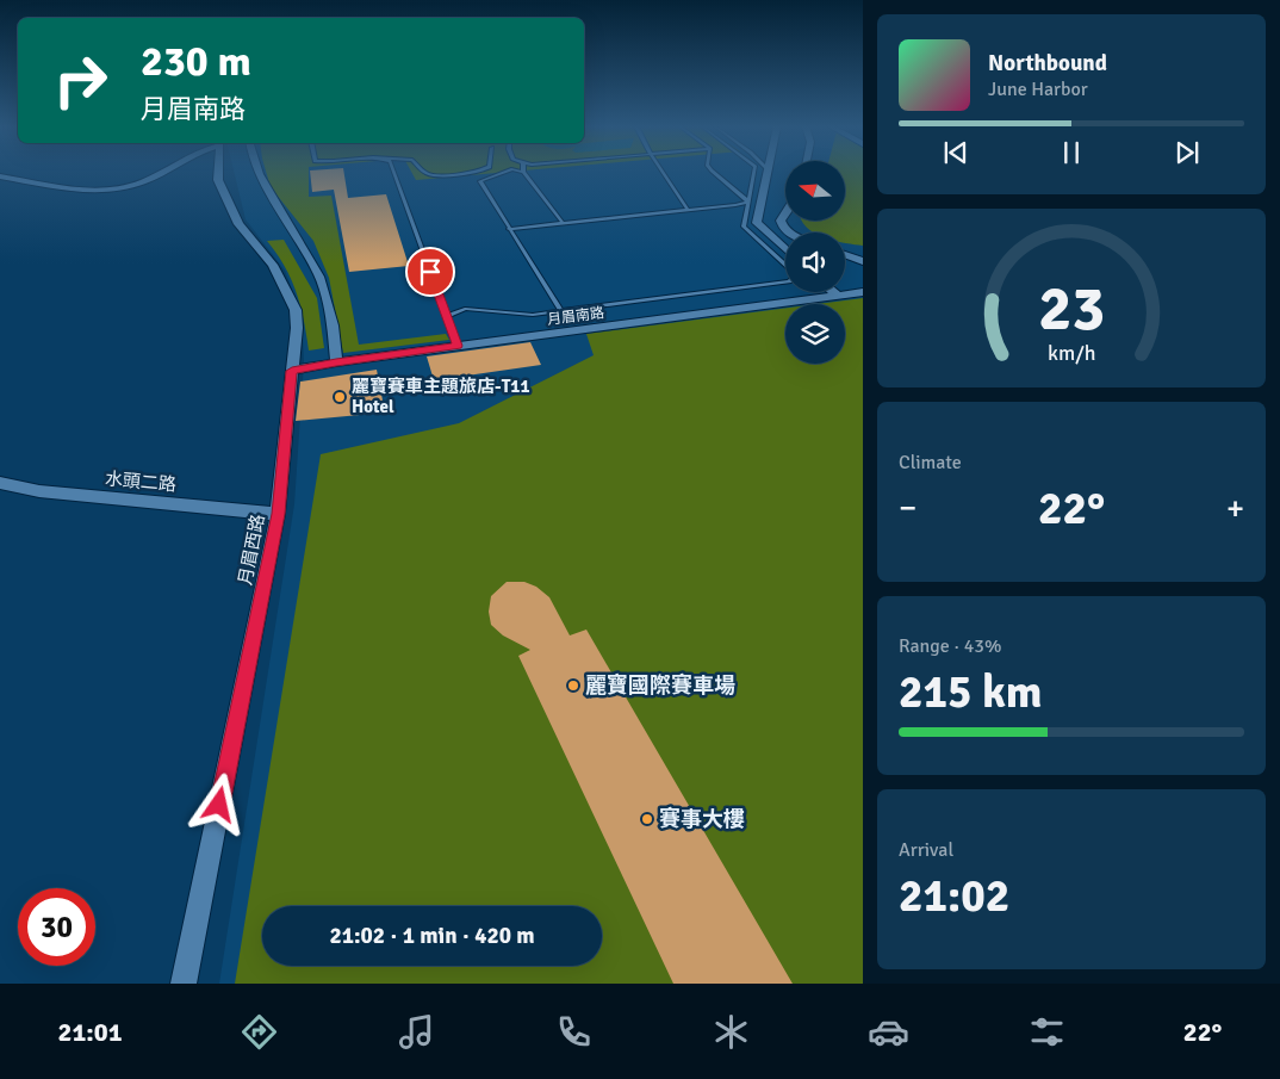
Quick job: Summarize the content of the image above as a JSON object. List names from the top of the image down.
{
  "streets": {
    "street": ["月眉南路", "水頭二路", "月眉西路"]
  },
  "crossings": [
    ["月眉南路", "月眉西路"],
    ["水頭二路", "月眉西路"]
  ],
  "places": ["麗寶賽車主題旅店-T11 Hotel", "麗寶國際賽車場", "賽事大樓"],
  "north": "left",
  "page": {
    "turn": ["230 m", "月眉南路"],
    "song": ["Northbound", "June Harbor"],
    "tile": [
      "Climate",
      ["Range · 43%", "215 km"],
      ["Arrival", "21:02"]
    ],
    "heat": ["−", "22°", "+"],
    "limit": "30",
    "trip": "21:02 · 1 min · 420 m",
    "tabs": ["21:01", "22°"],
    "gauge": ["23", "km/h"]
  }
}
